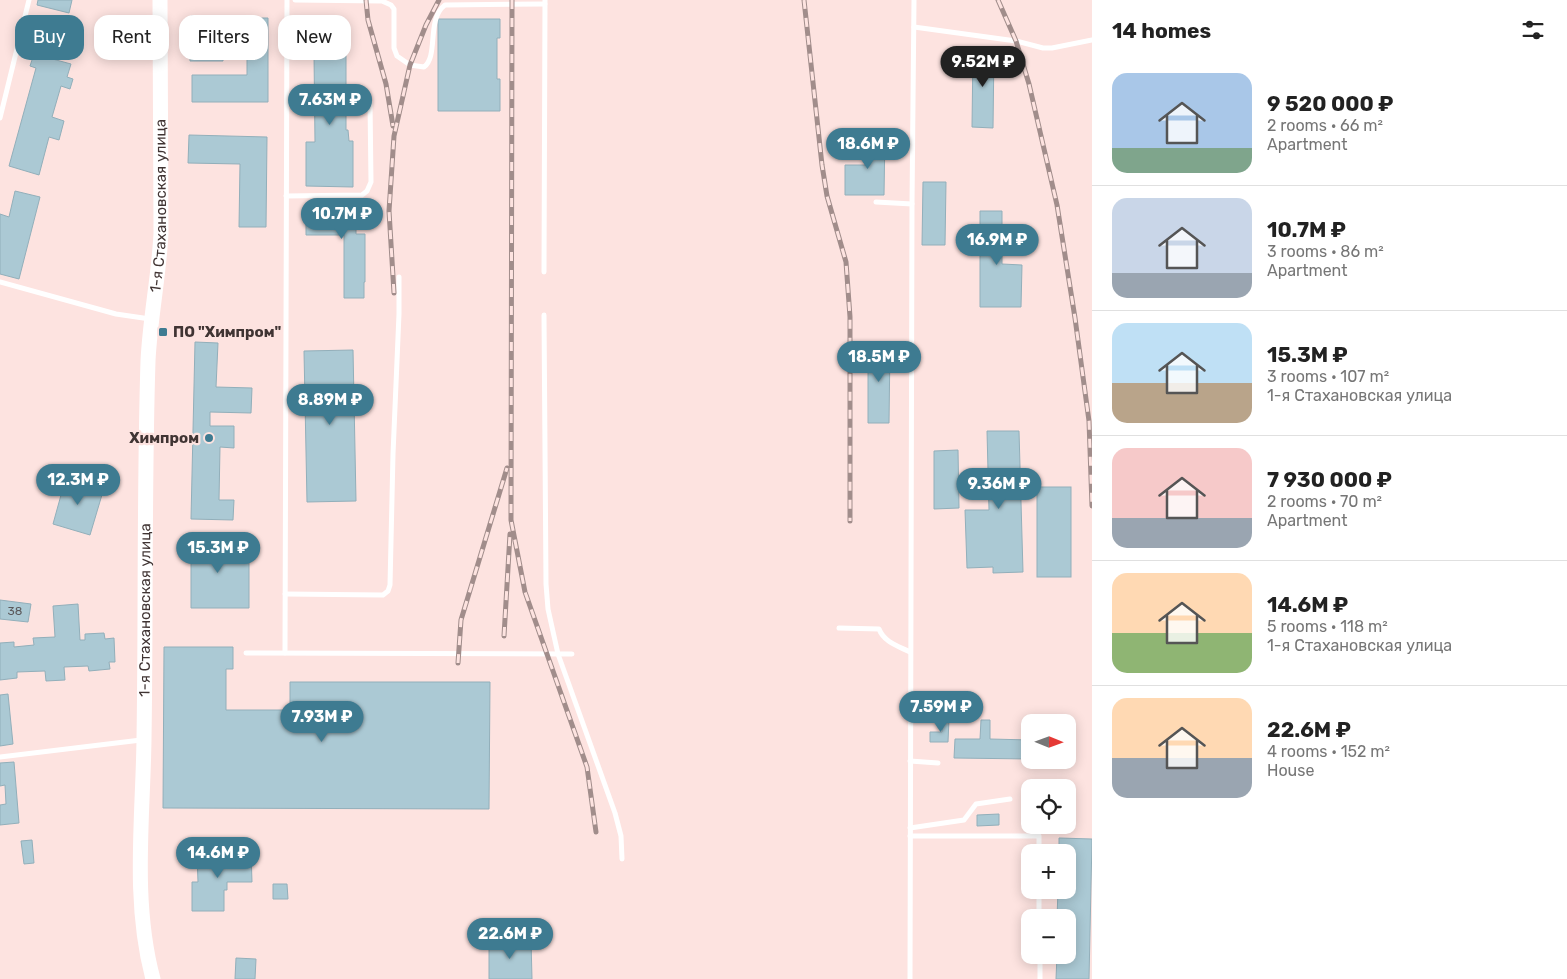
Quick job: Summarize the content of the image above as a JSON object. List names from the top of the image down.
{
  "streets": {
    "main road": ["1-я Стахановская улица"]
  },
  "places": {
    "transit": ["ПО \"Химпром\""],
    "other": ["Химпром"]
  },
  "house_numbers": ["38"],
  "north": "right",
  "page": {
    "heading": "14 homes",
    "chip": [
      "Buy",
      "Rent",
      "Filters",
      "New"
    ],
    "price": [
      "9.52M ₽",
      "7.63M ₽",
      "18.6M ₽",
      "10.7M ₽",
      "16.9M ₽",
      "18.5M ₽",
      "8.89M ₽",
      "12.3M ₽",
      "9.36M ₽",
      "15.3M ₽",
      "7.59M ₽",
      "7.93M ₽",
      "14.6M ₽",
      "22.6M ₽"
    ],
    "list": [
      {
        "name": "9 520 000 ₽",
        "note": "2 rooms · 66 m² · Apartment"
      },
      {
        "name": "10.7M ₽",
        "note": "3 rooms · 86 m² · Apartment"
      },
      {
        "name": "15.3M ₽",
        "note": "3 rooms · 107 m² · 1-я Стахановская улица"
      },
      {
        "name": "7 930 000 ₽",
        "note": "2 rooms · 70 m² · Apartment"
      },
      {
        "name": "14.6M ₽",
        "note": "5 rooms · 118 m² · 1-я Стахановская улица"
      },
      {
        "name": "22.6M ₽",
        "note": "4 rooms · 152 m² · House"
      }
    ],
    "map_buttons": ["+", "−"]
  }
}
